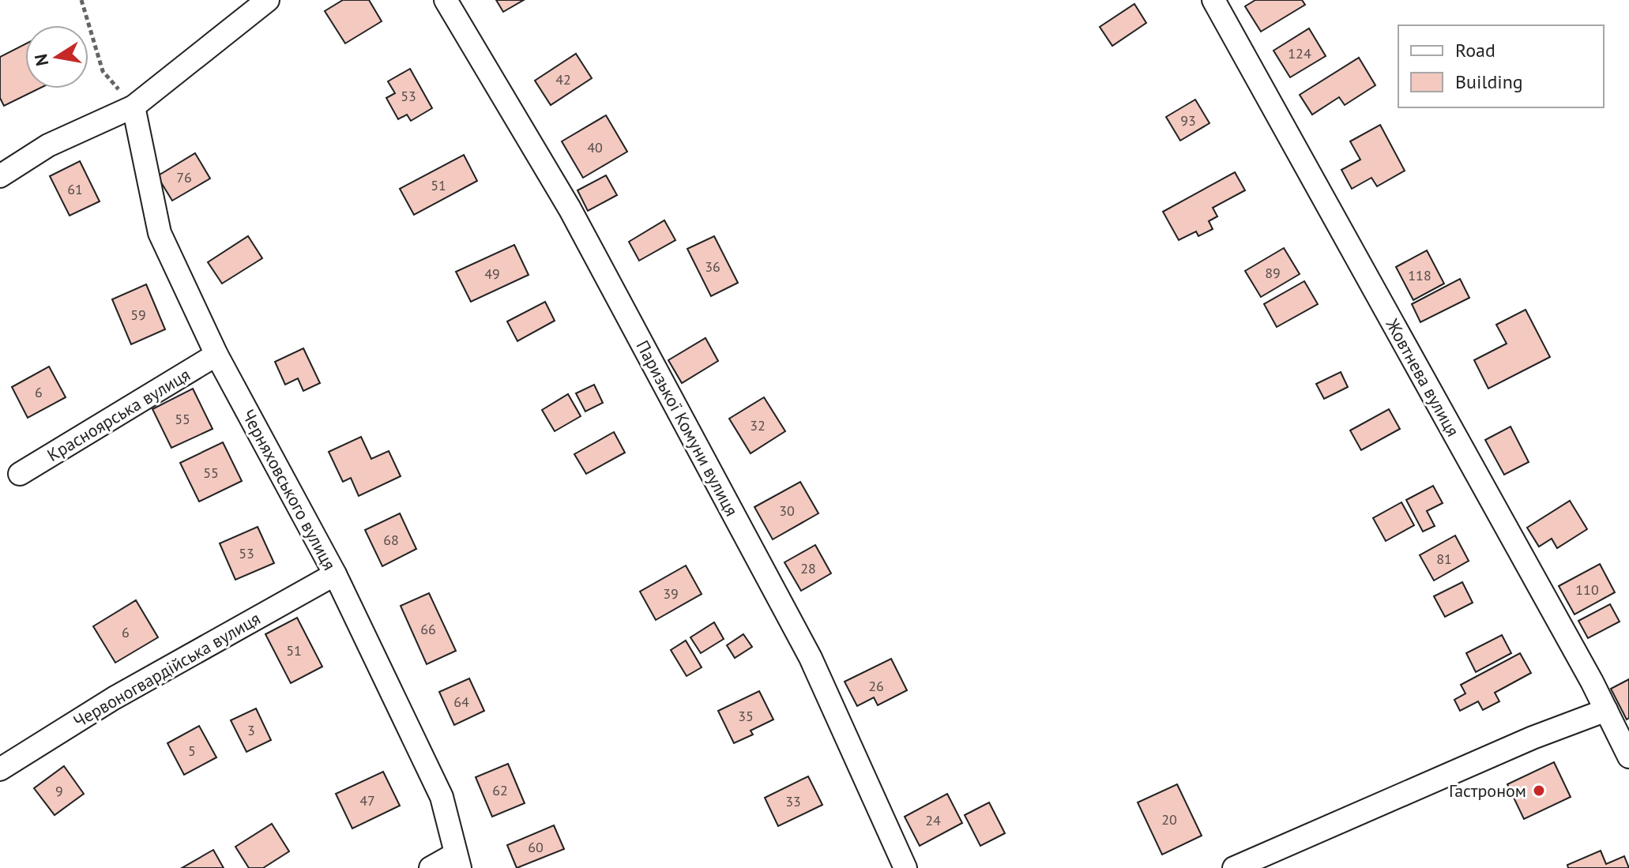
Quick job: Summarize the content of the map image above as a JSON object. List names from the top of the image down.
{
  "streets": {
    "street": [
      "Жовтнева вулиця",
      "Красноярська вулиця",
      "Паризької Комуни вулиця",
      "Черняховського вулиця",
      "Червоногвардійська вулиця"
    ]
  },
  "crossings": [
    ["Красноярська вулиця", "Черняховського вулиця"],
    ["Черняховського вулиця", "Червоногвардійська вулиця"]
  ],
  "places": ["Гастроном"],
  "house_numbers": [
    "124",
    "42",
    "53",
    "93",
    "40",
    "76",
    "51",
    "61",
    "36",
    "89",
    "49",
    "118",
    "59",
    "6",
    "55",
    "32",
    "55",
    "30",
    "68",
    "53",
    "81",
    "28",
    "110",
    "39",
    "66",
    "6",
    "51",
    "26",
    "64",
    "35",
    "3",
    "5",
    "62",
    "9",
    "47",
    "33",
    "20",
    "24",
    "60"
  ],
  "legend": ["Road", "Building"],
  "north": "left"
}
